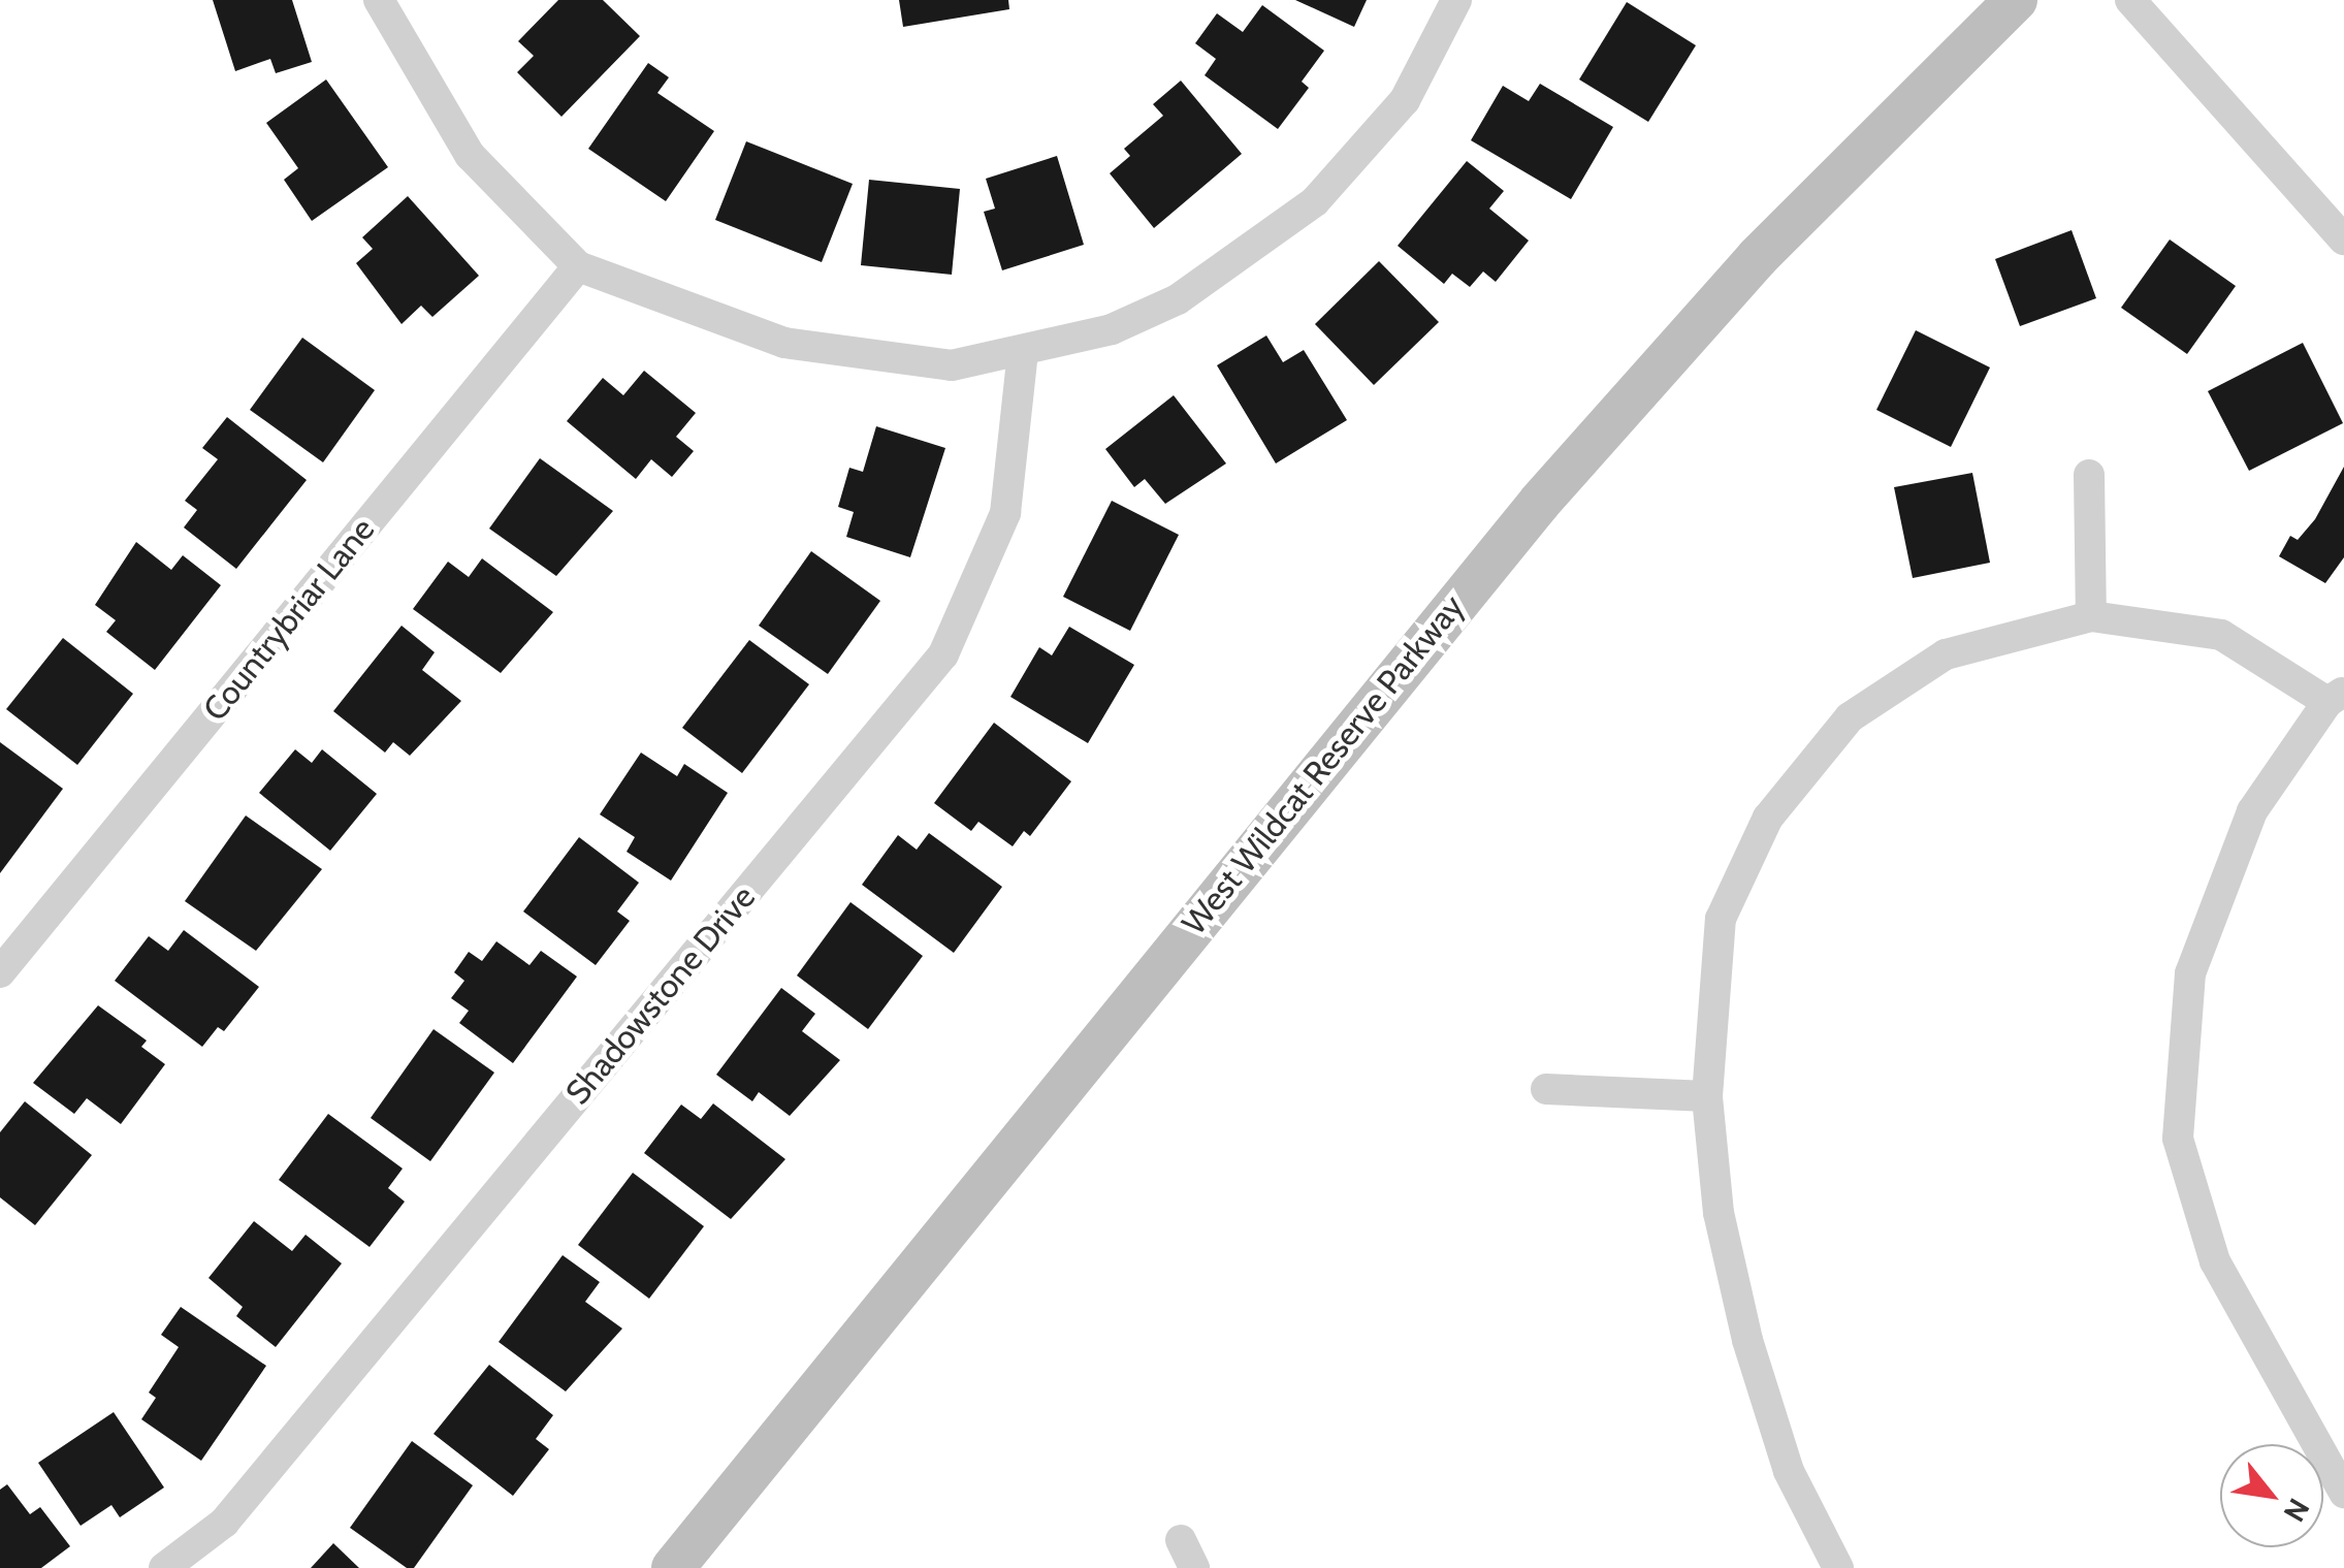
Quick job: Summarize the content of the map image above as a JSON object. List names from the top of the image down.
{
  "streets": {
    "main road": ["West Wildcat Reserve Parkway"],
    "street": ["Countrybriar Lane", "Shadowstone Drive"]
  },
  "north": "bottom right"
}
